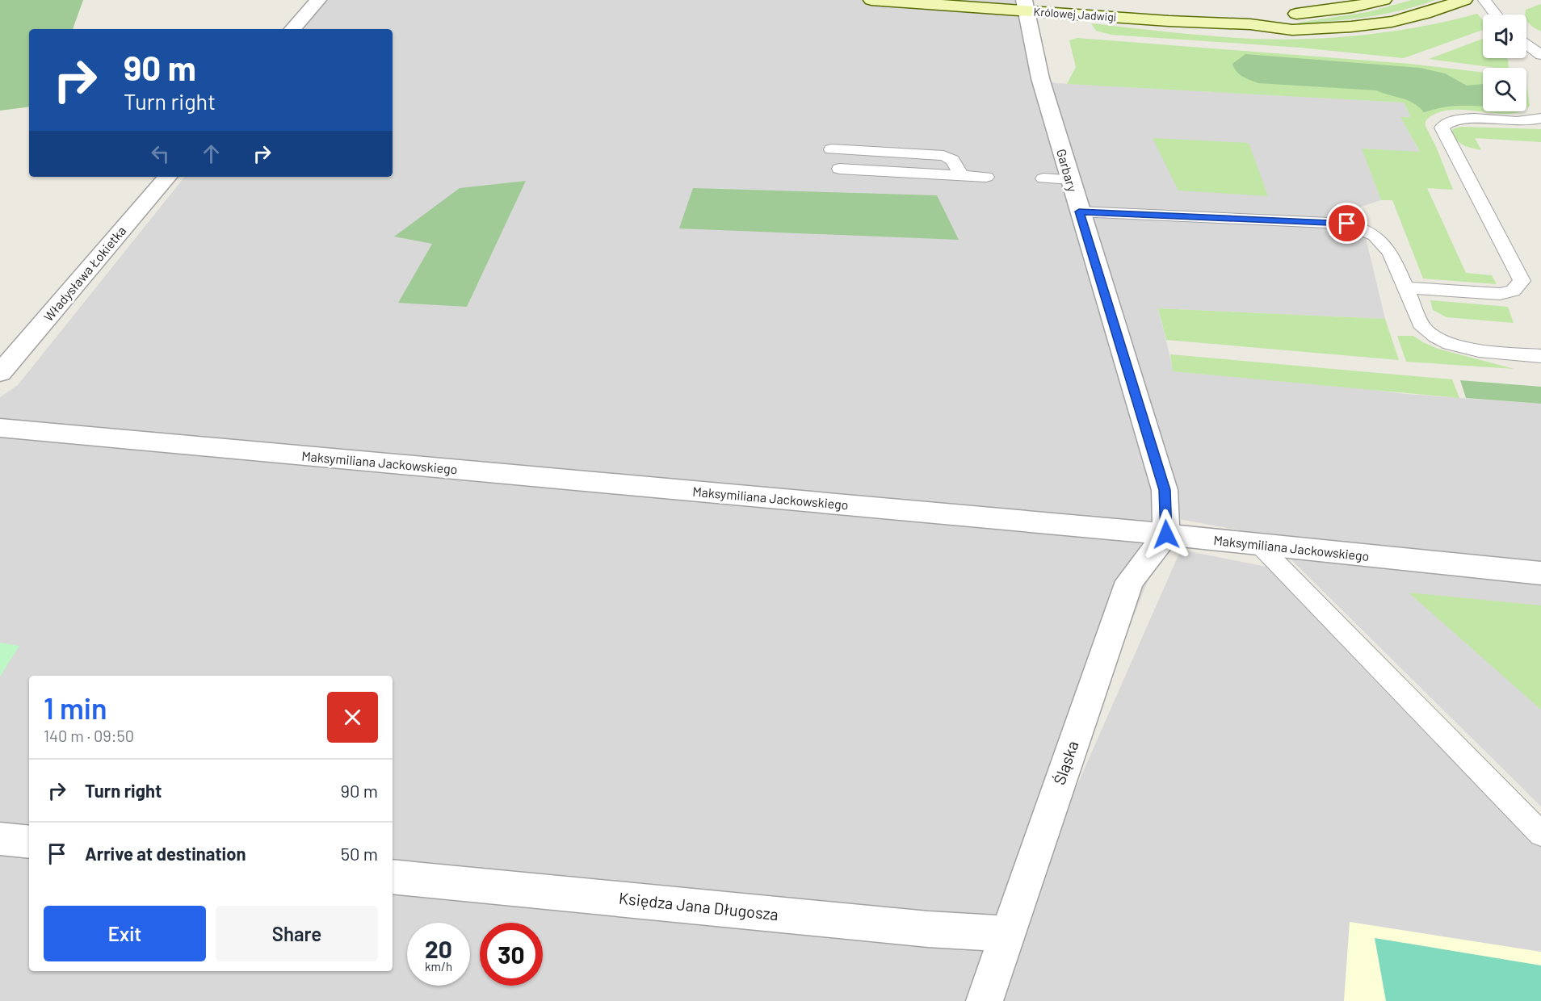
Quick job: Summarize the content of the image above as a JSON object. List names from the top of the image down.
{
  "streets": {
    "street": [
      "Królowej Jadwigi",
      "Garbary",
      "Władysława Łokietka",
      "Maksymiliana Jackowskiego",
      "Śląska",
      "Księdza Jana Długosza"
    ]
  },
  "crossings": [
    ["Królowej Jadwigi", "Garbary"],
    ["Garbary", "Maksymiliana Jackowskiego"],
    ["Garbary", "Śląska"],
    ["Maksymiliana Jackowskiego", "Śląska"],
    ["Śląska", "Księdza Jana Długosza"]
  ],
  "page": {
    "turn": ["90 m", "Turn right"],
    "heading": ["1 min", "140 m · 09:50"],
    "list": [
      {
        "name": "Turn right",
        "value": "90 m"
      },
      {
        "name": "Arrive at destination",
        "value": "50 m"
      }
    ],
    "buttons": ["Exit", "Share"],
    "speed": "20 km/h",
    "limit": "30"
  }
}
